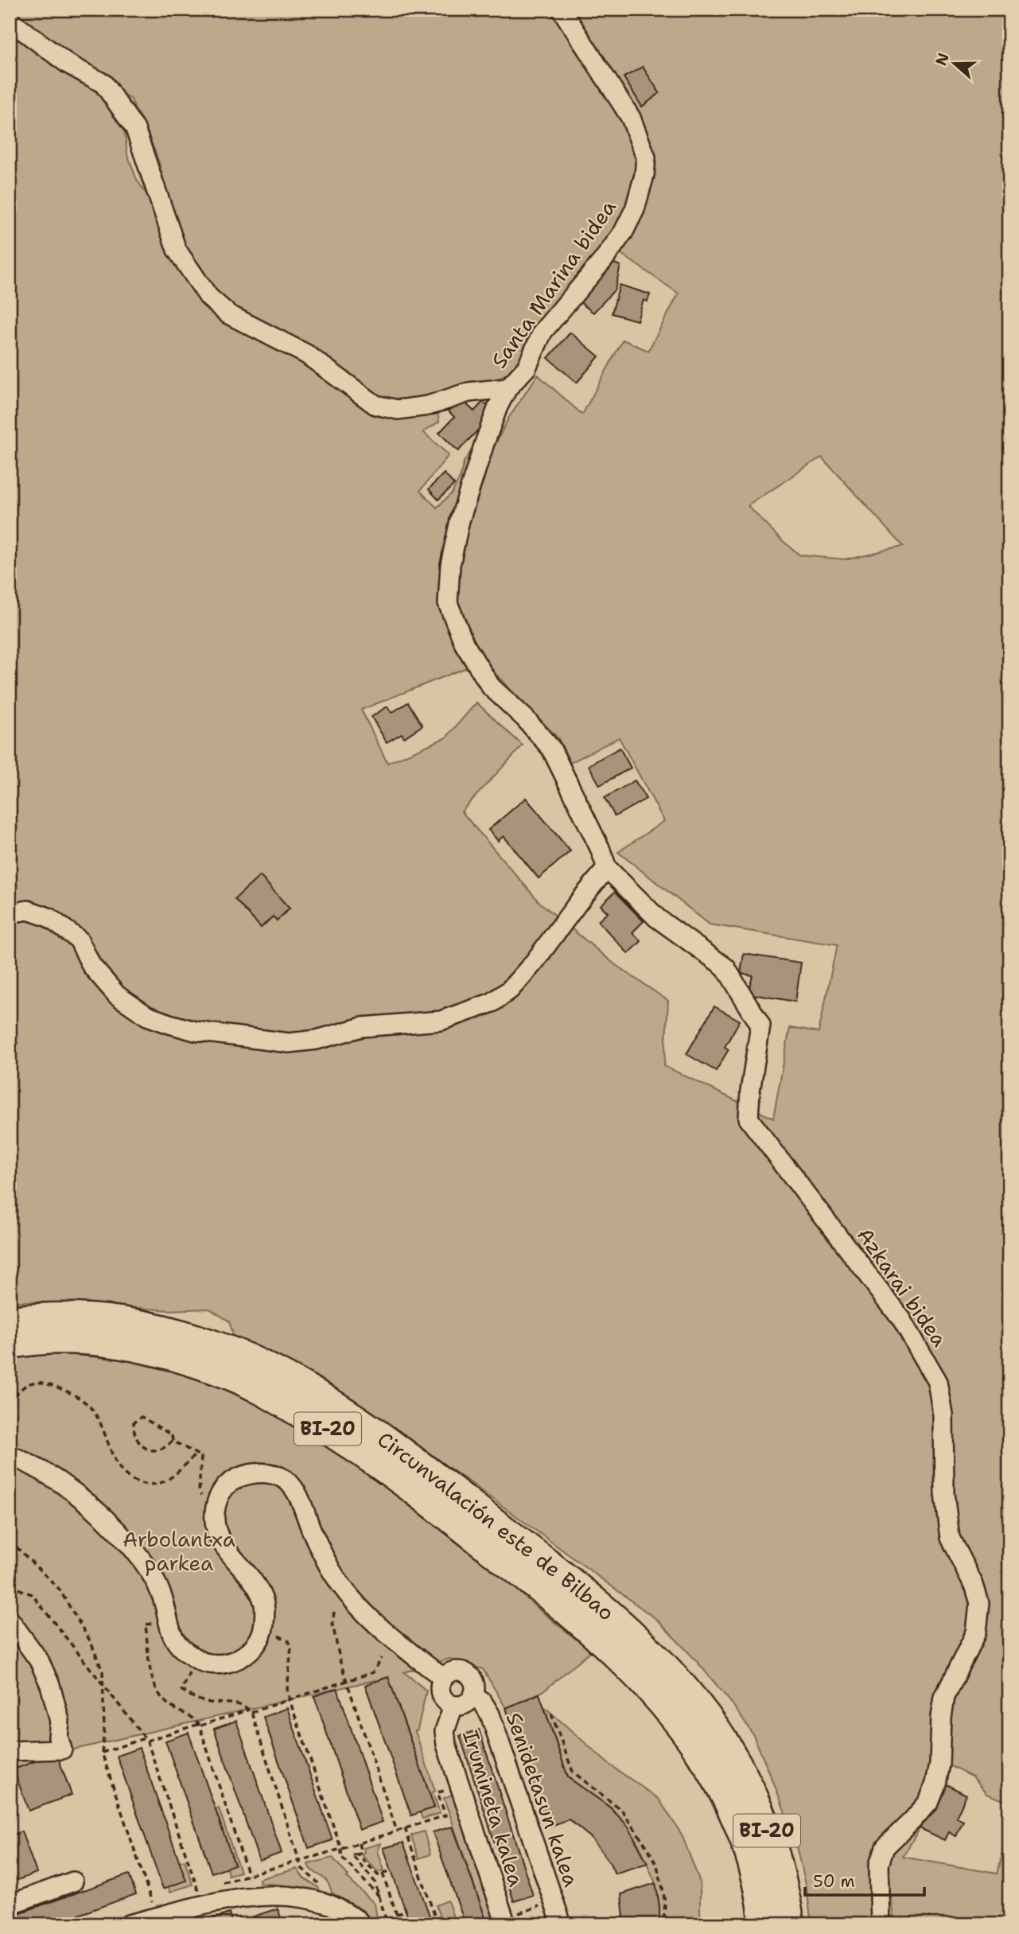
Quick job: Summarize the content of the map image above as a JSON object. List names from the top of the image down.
{
  "streets": {
    "main road": ["BI-20", "Circunvalación este de Bilbao"],
    "street": [
      "Santa Marina bidea",
      "Azkarai bidea",
      "Senidetasun kalea",
      "Irumineta kalea"
    ]
  },
  "crossings": [
    ["Senidetasun kalea", "Irumineta kalea"]
  ],
  "parks": ["Arbolantxa parkea"],
  "scale_bar": "50 m",
  "north": "left"
}
